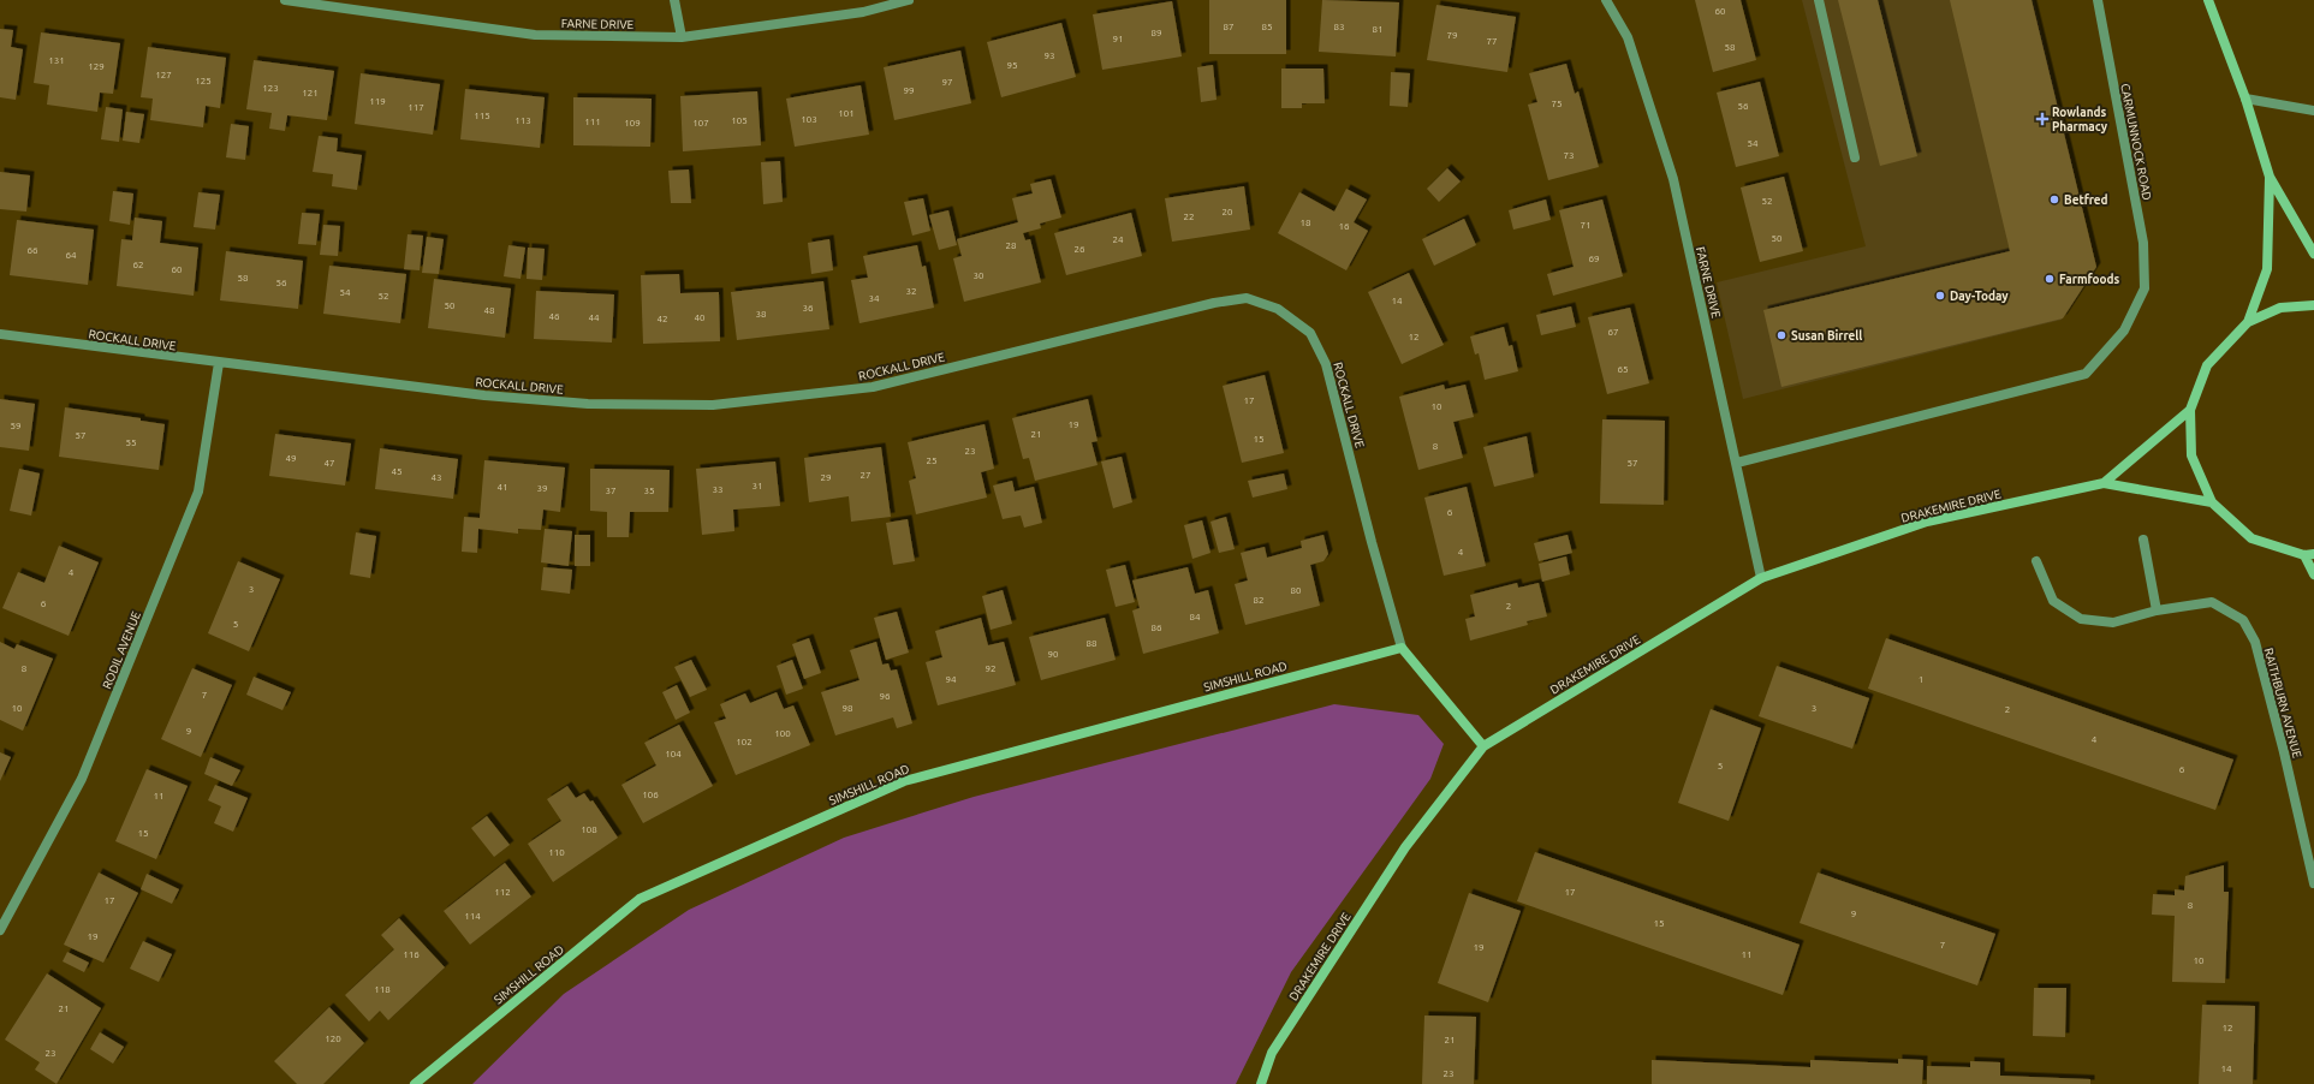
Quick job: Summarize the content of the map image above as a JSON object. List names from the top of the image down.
{
  "streets": {
    "street": [
      "FARNE DRIVE",
      "CARMUNNOCK ROAD",
      "ROCKALL DRIVE",
      "DRAKEMIRE DRIVE",
      "RODIL AVENUE",
      "SIMSHILL ROAD",
      "RAITHBURN AVENUE"
    ]
  },
  "crossings": [
    ["FARNE DRIVE", "CARMUNNOCK ROAD"],
    ["FARNE DRIVE", "DRAKEMIRE DRIVE"],
    ["ROCKALL DRIVE", "DRAKEMIRE DRIVE"],
    ["ROCKALL DRIVE", "RODIL AVENUE"],
    ["ROCKALL DRIVE", "SIMSHILL ROAD"]
  ],
  "places": {
    "health": ["Rowlands Pharmacy"],
    "other": [
      "Betfred",
      "Farmfoods",
      "Day-Today",
      "Susan Birrell"
    ]
  },
  "house_numbers": [
    "60",
    "87",
    "85",
    "83",
    "81",
    "89",
    "79",
    "91",
    "77",
    "58",
    "93",
    "131",
    "95",
    "129",
    "127",
    "125",
    "97",
    "123",
    "99",
    "121",
    "119",
    "75",
    "56",
    "117",
    "101",
    "115",
    "103",
    "113",
    "105",
    "111",
    "109",
    "107",
    "54",
    "73",
    "52",
    "20",
    "22",
    "18",
    "71",
    "16",
    "50",
    "24",
    "28",
    "26",
    "66",
    "64",
    "69",
    "62",
    "60",
    "30",
    "58",
    "56",
    "32",
    "54",
    "52",
    "34",
    "14",
    "50",
    "36",
    "48",
    "38",
    "46",
    "44",
    "40",
    "42",
    "67",
    "12",
    "65",
    "17",
    "10",
    "19",
    "59",
    "21",
    "57",
    "15",
    "55",
    "8",
    "23",
    "49",
    "25",
    "47",
    "57",
    "45",
    "27",
    "43",
    "29",
    "31",
    "41",
    "39",
    "33",
    "37",
    "35",
    "6",
    "4",
    "4",
    "3",
    "80",
    "82",
    "6",
    "2",
    "84",
    "5",
    "86",
    "88",
    "90",
    "8",
    "92",
    "94",
    "1",
    "7",
    "96",
    "10",
    "98",
    "3",
    "2",
    "9",
    "100",
    "4",
    "102",
    "104",
    "5",
    "6",
    "106",
    "11",
    "108",
    "15",
    "110",
    "112",
    "17",
    "17",
    "8",
    "9",
    "114",
    "15",
    "19",
    "7",
    "19",
    "116",
    "11",
    "10",
    "118",
    "21",
    "12",
    "120",
    "21",
    "23",
    "14",
    "23"
  ]
}
